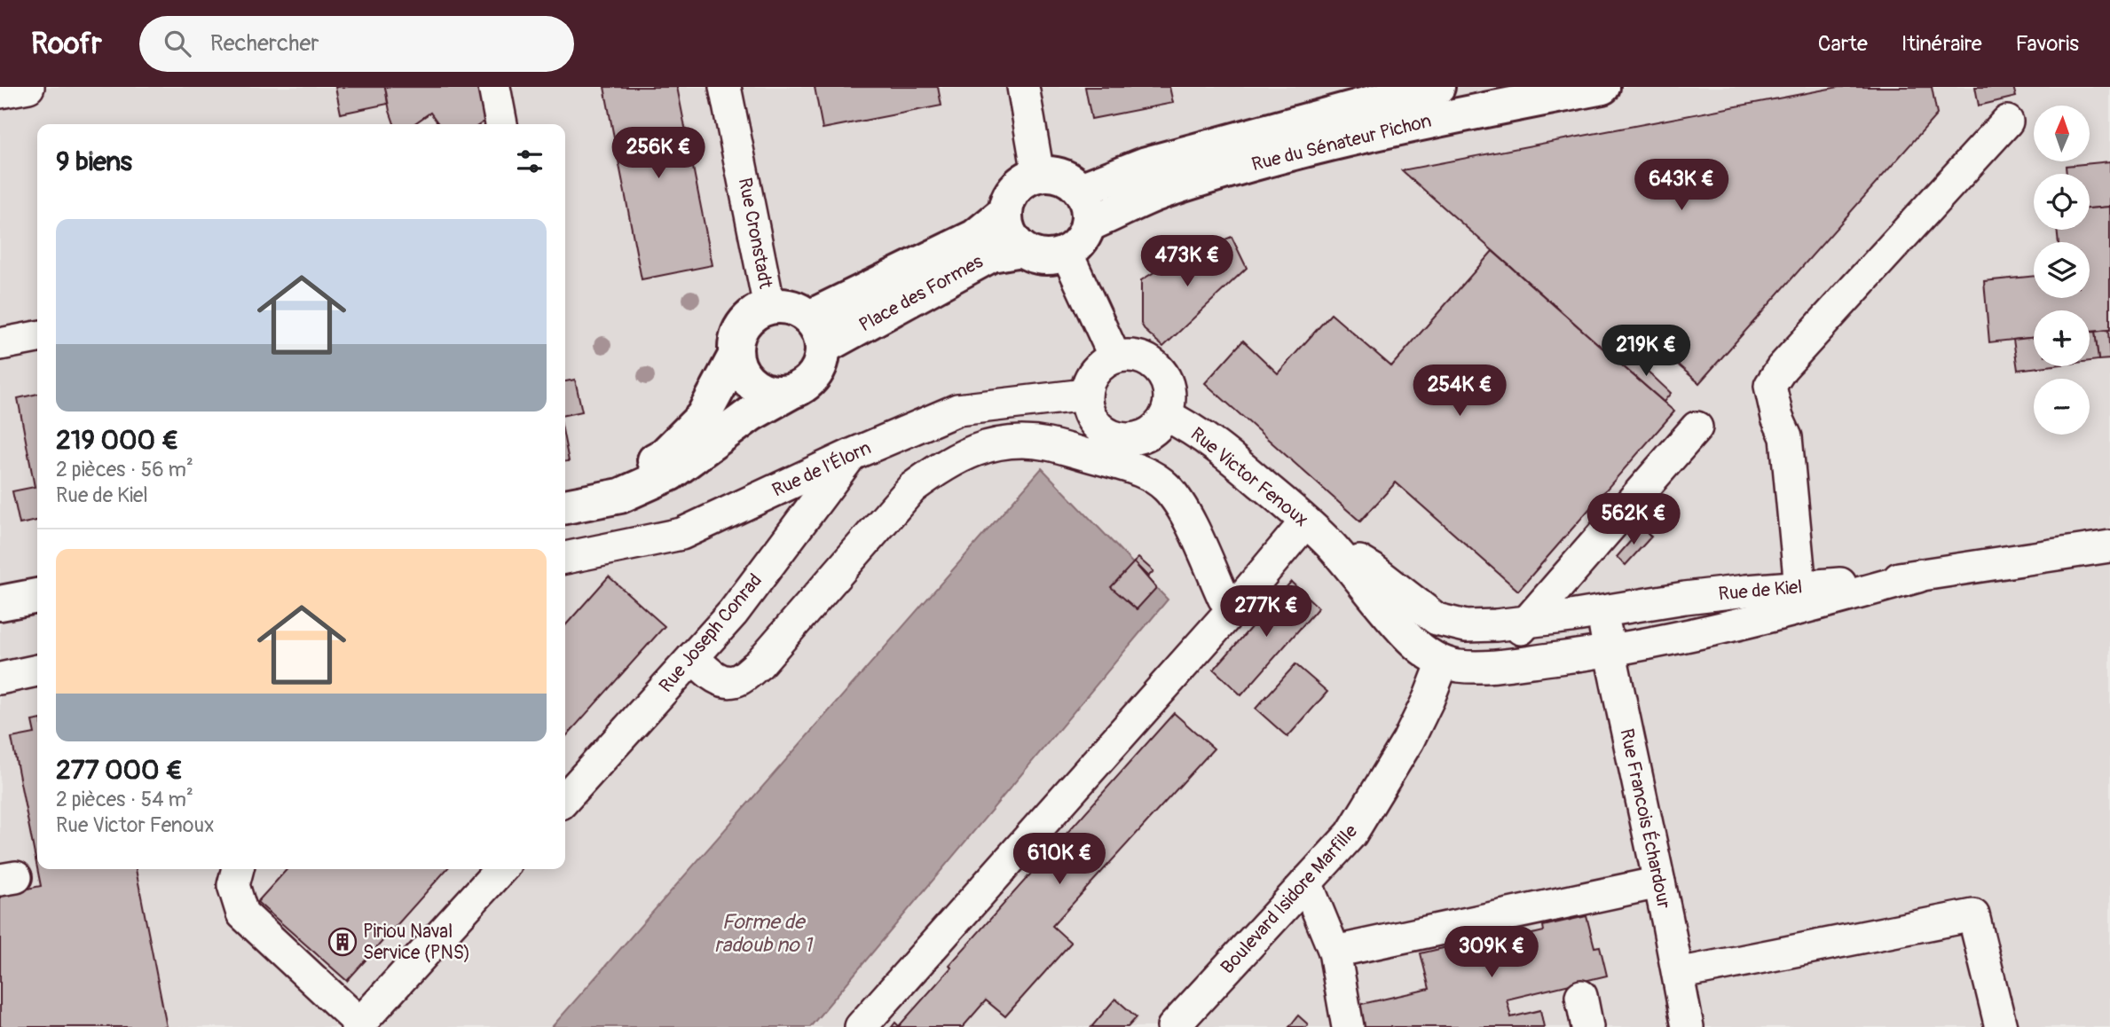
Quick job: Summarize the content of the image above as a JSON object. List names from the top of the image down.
{
  "streets": {
    "main road": ["Rue du Sénateur Pichon", "Place des Formes"],
    "street": [
      "Rue Cronstadt",
      "Rue de l'Élorn",
      "Rue Victor Fenoux",
      "Rue de Kiel",
      "Rue Joseph Conrad",
      "Rue Francois Échardour",
      "Boulevard Isidore Marfille"
    ]
  },
  "crossings": [
    ["Rue du Sénateur Pichon", "Place des Formes"],
    ["Rue Cronstadt", "Place des Formes"],
    ["Rue de l'Élorn", "Rue Victor Fenoux"],
    ["Rue de l'Élorn", "Rue Joseph Conrad"],
    ["Rue Victor Fenoux", "Rue de Kiel"],
    ["Rue Victor Fenoux", "Rue Francois Échardour"],
    ["Rue Victor Fenoux", "Boulevard Isidore Marfille"],
    ["Rue de Kiel", "Rue Francois Échardour"]
  ],
  "water": ["Forme de radoub nº 1"],
  "places": {
    "building": ["Piriou Naval Service (PNS)"]
  },
  "north": "top",
  "page": {
    "header": "Roofr",
    "search": "Rechercher",
    "nav": ["Carte", "Itinéraire", "Favoris"],
    "map_buttons": ["+", "−"],
    "heading": "9 biens",
    "price": [
      "256K €",
      "643K €",
      "473K €",
      "219K €",
      "254K €",
      "562K €",
      "277K €",
      "610K €",
      "309K €"
    ],
    "list": [
      {
        "name": "219 000 €",
        "note": "2 pièces · 56 m² · Rue de Kiel"
      },
      {
        "name": "277 000 €",
        "note": "2 pièces · 54 m² · Rue Victor Fenoux"
      }
    ]
  }
}
